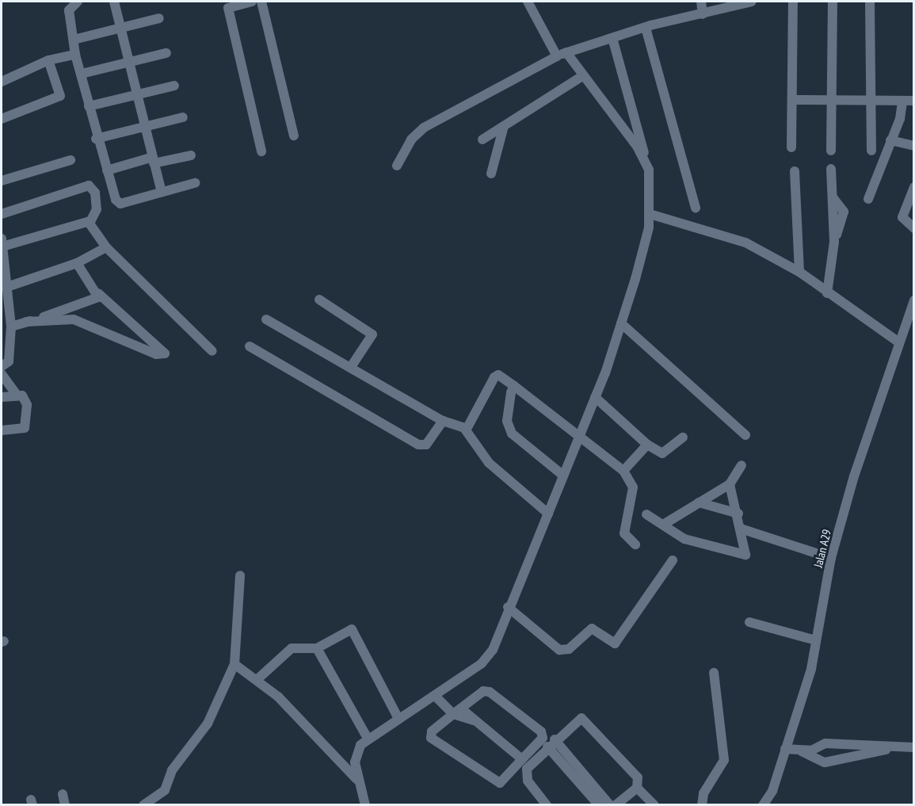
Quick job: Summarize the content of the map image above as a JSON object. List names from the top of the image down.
{
  "streets": {
    "street": ["Jalan A29"]
  }
}
